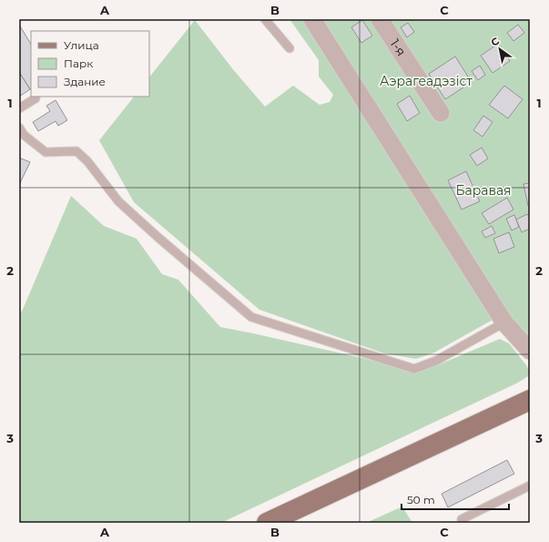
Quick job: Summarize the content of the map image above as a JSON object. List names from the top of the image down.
{
  "streets": {
    "street": ["1-я"]
  },
  "parks": ["Аэрагеадэзіст", "Баравая"],
  "legend": ["Улица", "Парк", "Здание"],
  "scale_bar": "50 m",
  "north": "top left",
  "grid": {
    "columns": ["A", "B", "C"],
    "rows": ["1", "2", "3"]
  }
}
